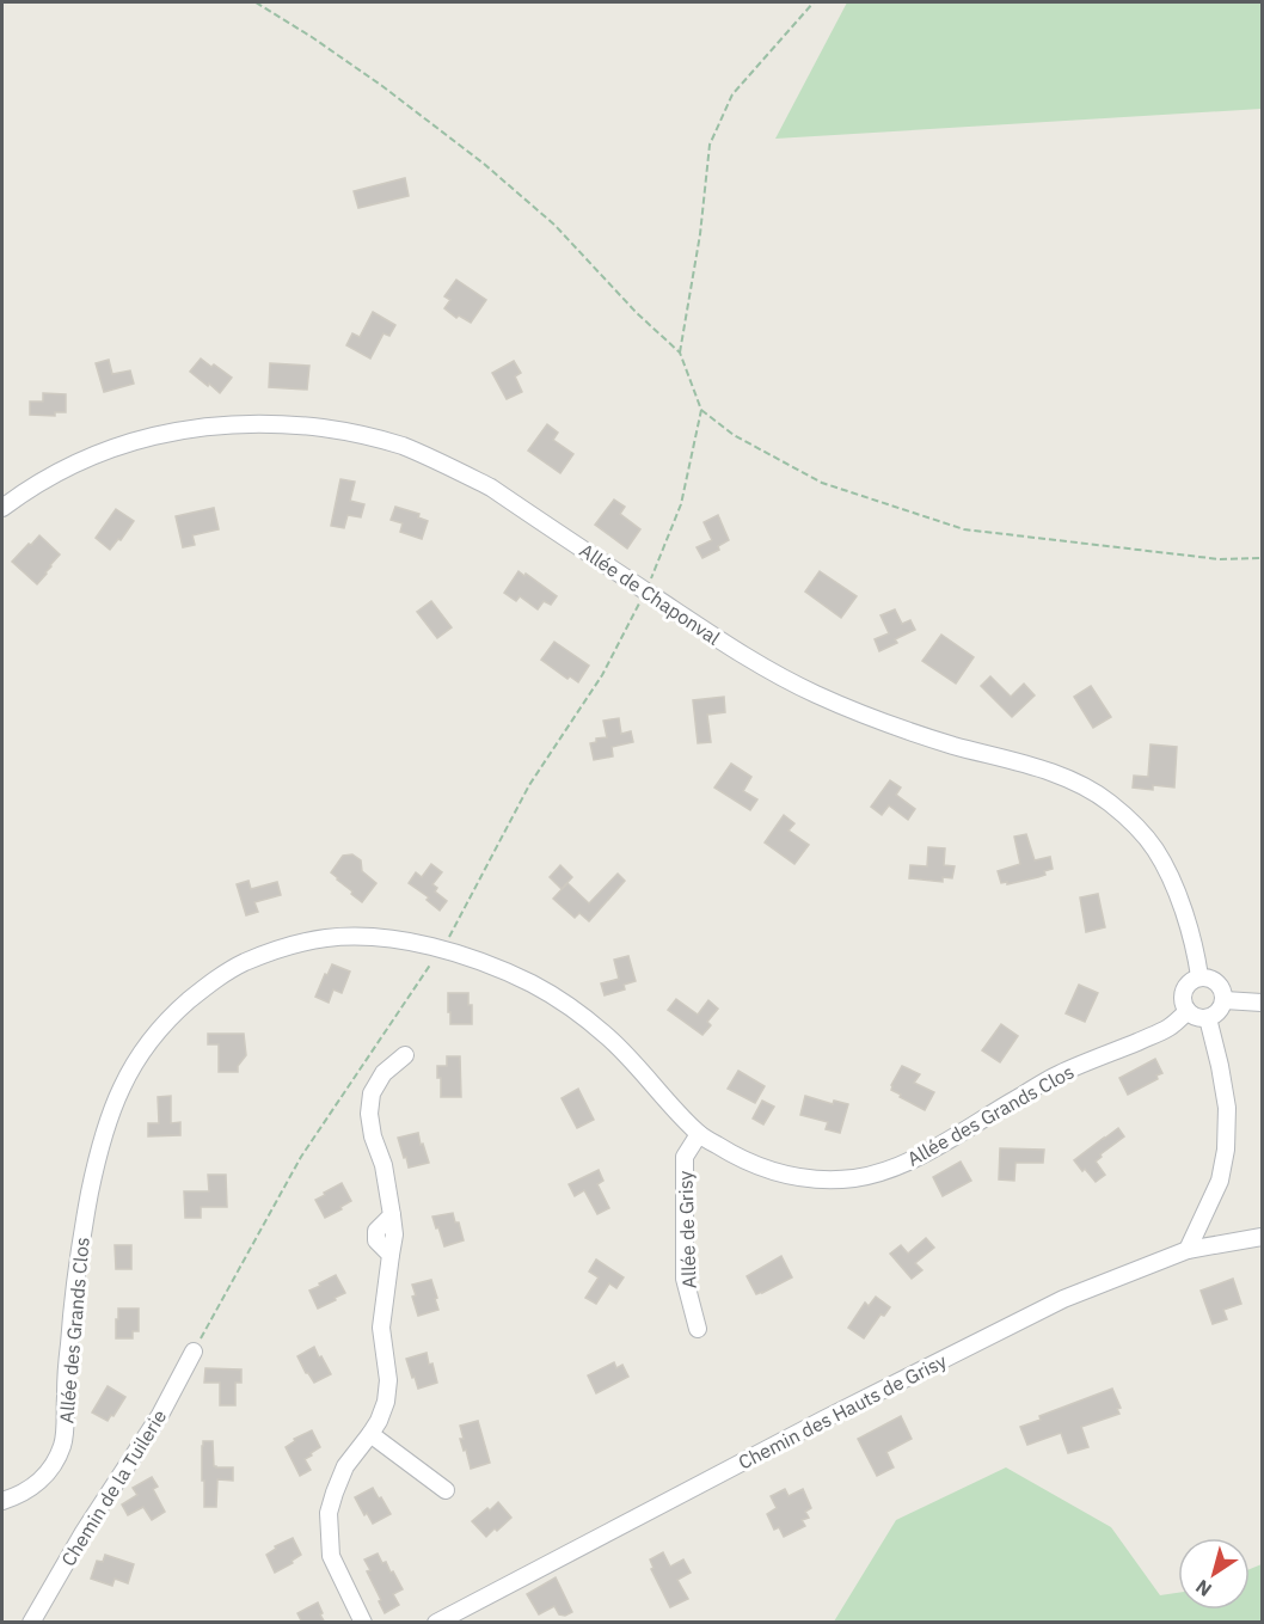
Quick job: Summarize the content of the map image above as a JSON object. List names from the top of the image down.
{
  "streets": {
    "street": [
      "Allée de Chaponval",
      "Allée des Grands Clos",
      "Allée de Grisy",
      "Chemin des Hauts de Grisy",
      "Chemin de la Tuilerie"
    ]
  },
  "crossings": [
    ["Allée de Chaponval", "Allée des Grands Clos"],
    ["Allée des Grands Clos", "Allée de Grisy"]
  ],
  "north": "bottom left"
}
